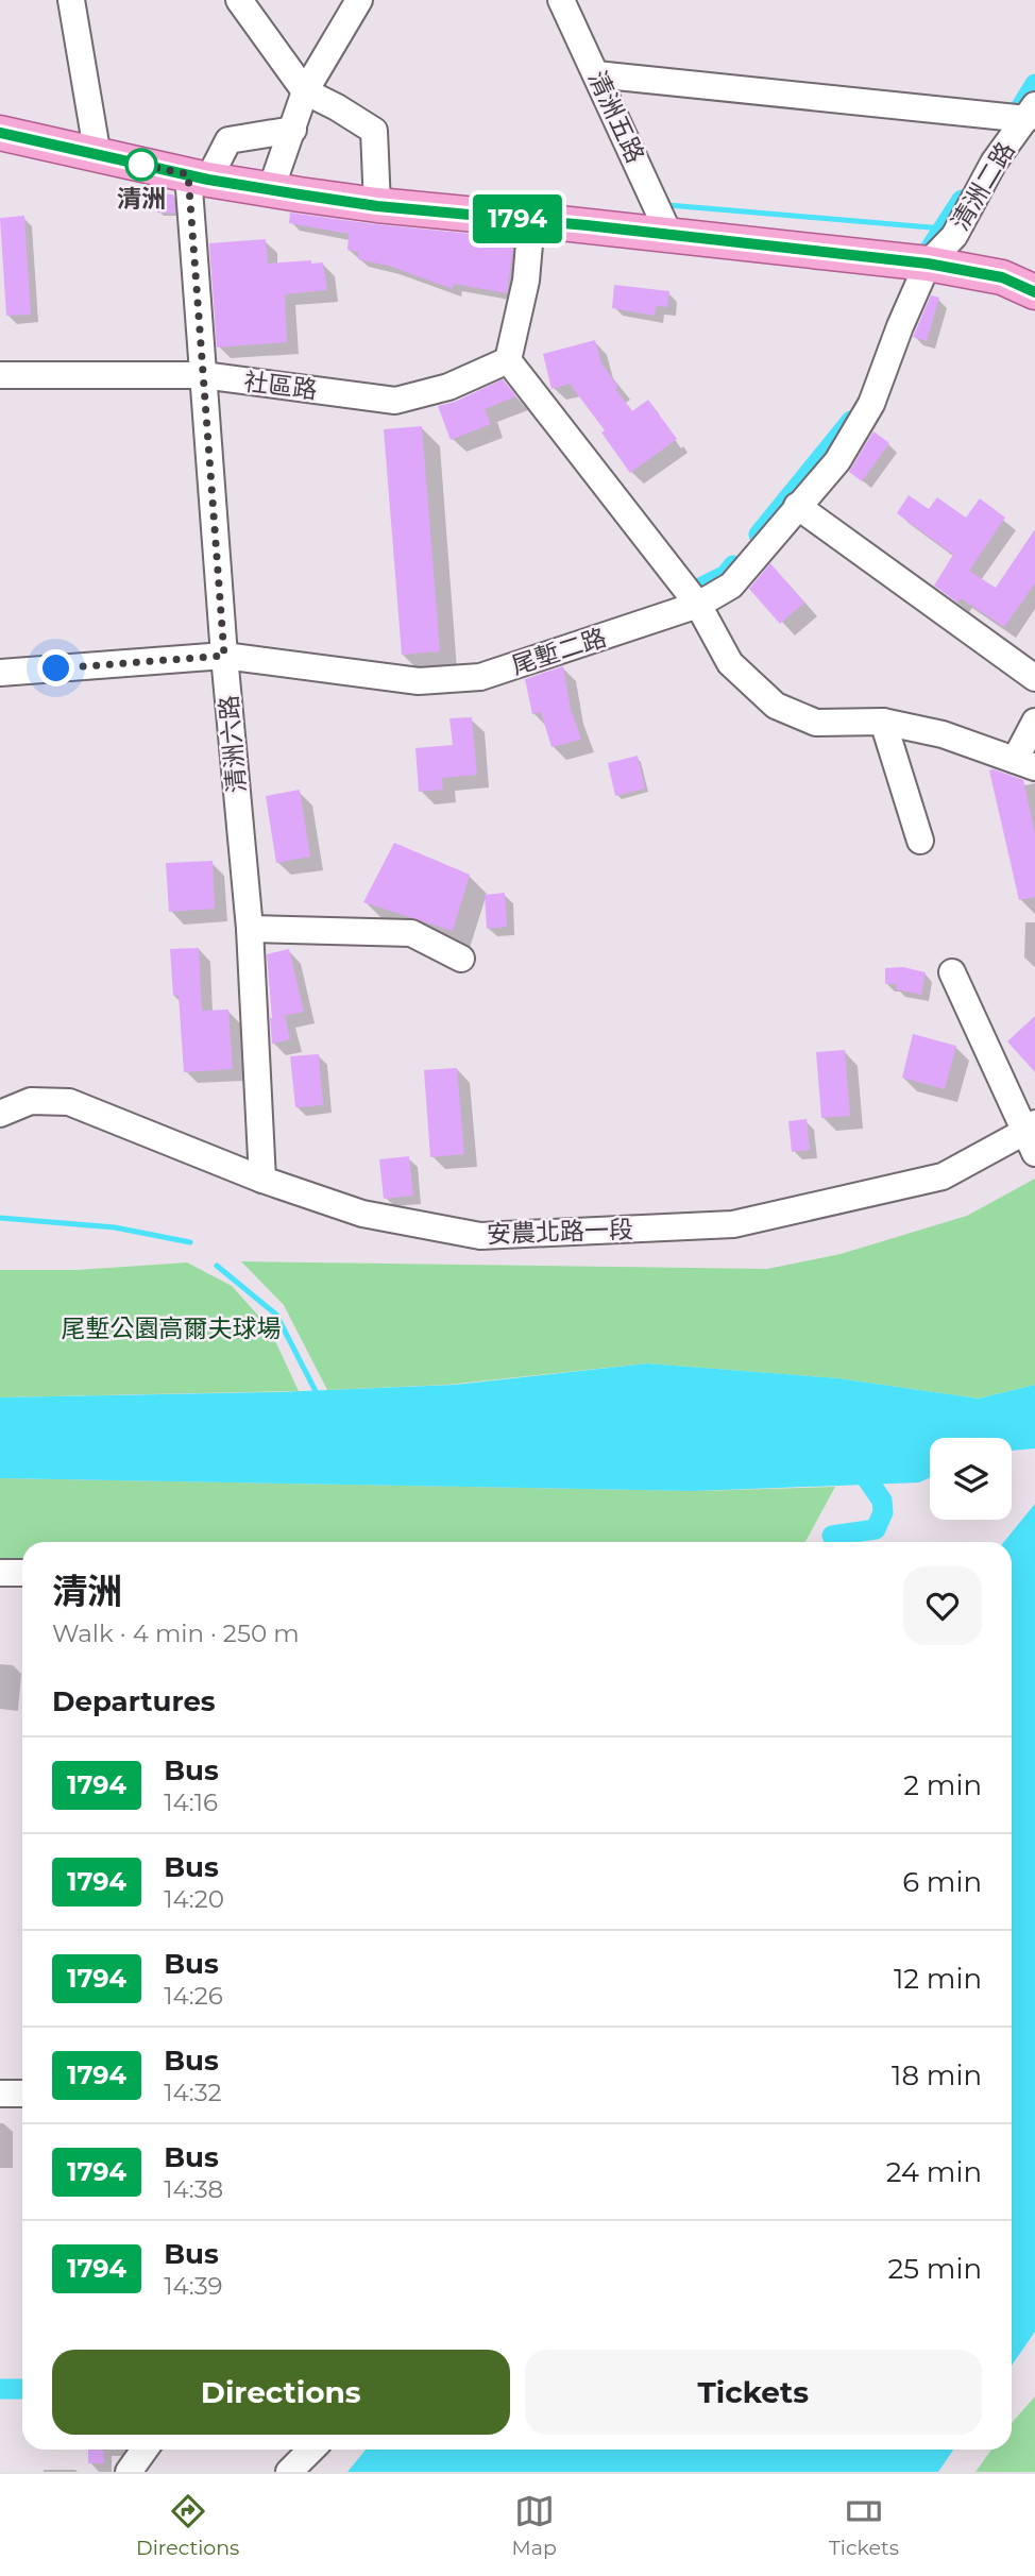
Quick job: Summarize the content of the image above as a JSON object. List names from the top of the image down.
{
  "streets": {
    "street": [
      "清洲五路",
      "清洲二路",
      "社區路",
      "尾塹二路",
      "清洲六路",
      "安農北路一段"
    ]
  },
  "crossings": [
    ["清洲二路", "尾塹二路"],
    ["社區路", "清洲六路"],
    ["尾塹二路", "清洲六路"],
    ["清洲六路", "安農北路一段"]
  ],
  "parks": ["尾塹公園高爾夫球場"],
  "places": ["清洲"],
  "lines": ["bus line 1794"],
  "page": {
    "on_map": "1794",
    "heading": [
      ["清洲", "Walk · 4 min · 250 m"],
      "Departures"
    ],
    "list": [
      {
        "mark": "1794",
        "name": "Bus",
        "note": "14:16",
        "value": "2 min"
      },
      {
        "mark": "1794",
        "name": "Bus",
        "note": "14:20",
        "value": "6 min"
      },
      {
        "mark": "1794",
        "name": "Bus",
        "note": "14:26",
        "value": "12 min"
      },
      {
        "mark": "1794",
        "name": "Bus",
        "note": "14:32",
        "value": "18 min"
      },
      {
        "mark": "1794",
        "name": "Bus",
        "note": "14:38",
        "value": "24 min"
      },
      {
        "mark": "1794",
        "name": "Bus",
        "note": "14:39",
        "value": "25 min"
      }
    ],
    "buttons": ["Directions", "Tickets"],
    "tabs": ["Directions", "Map", "Tickets"]
  }
}
